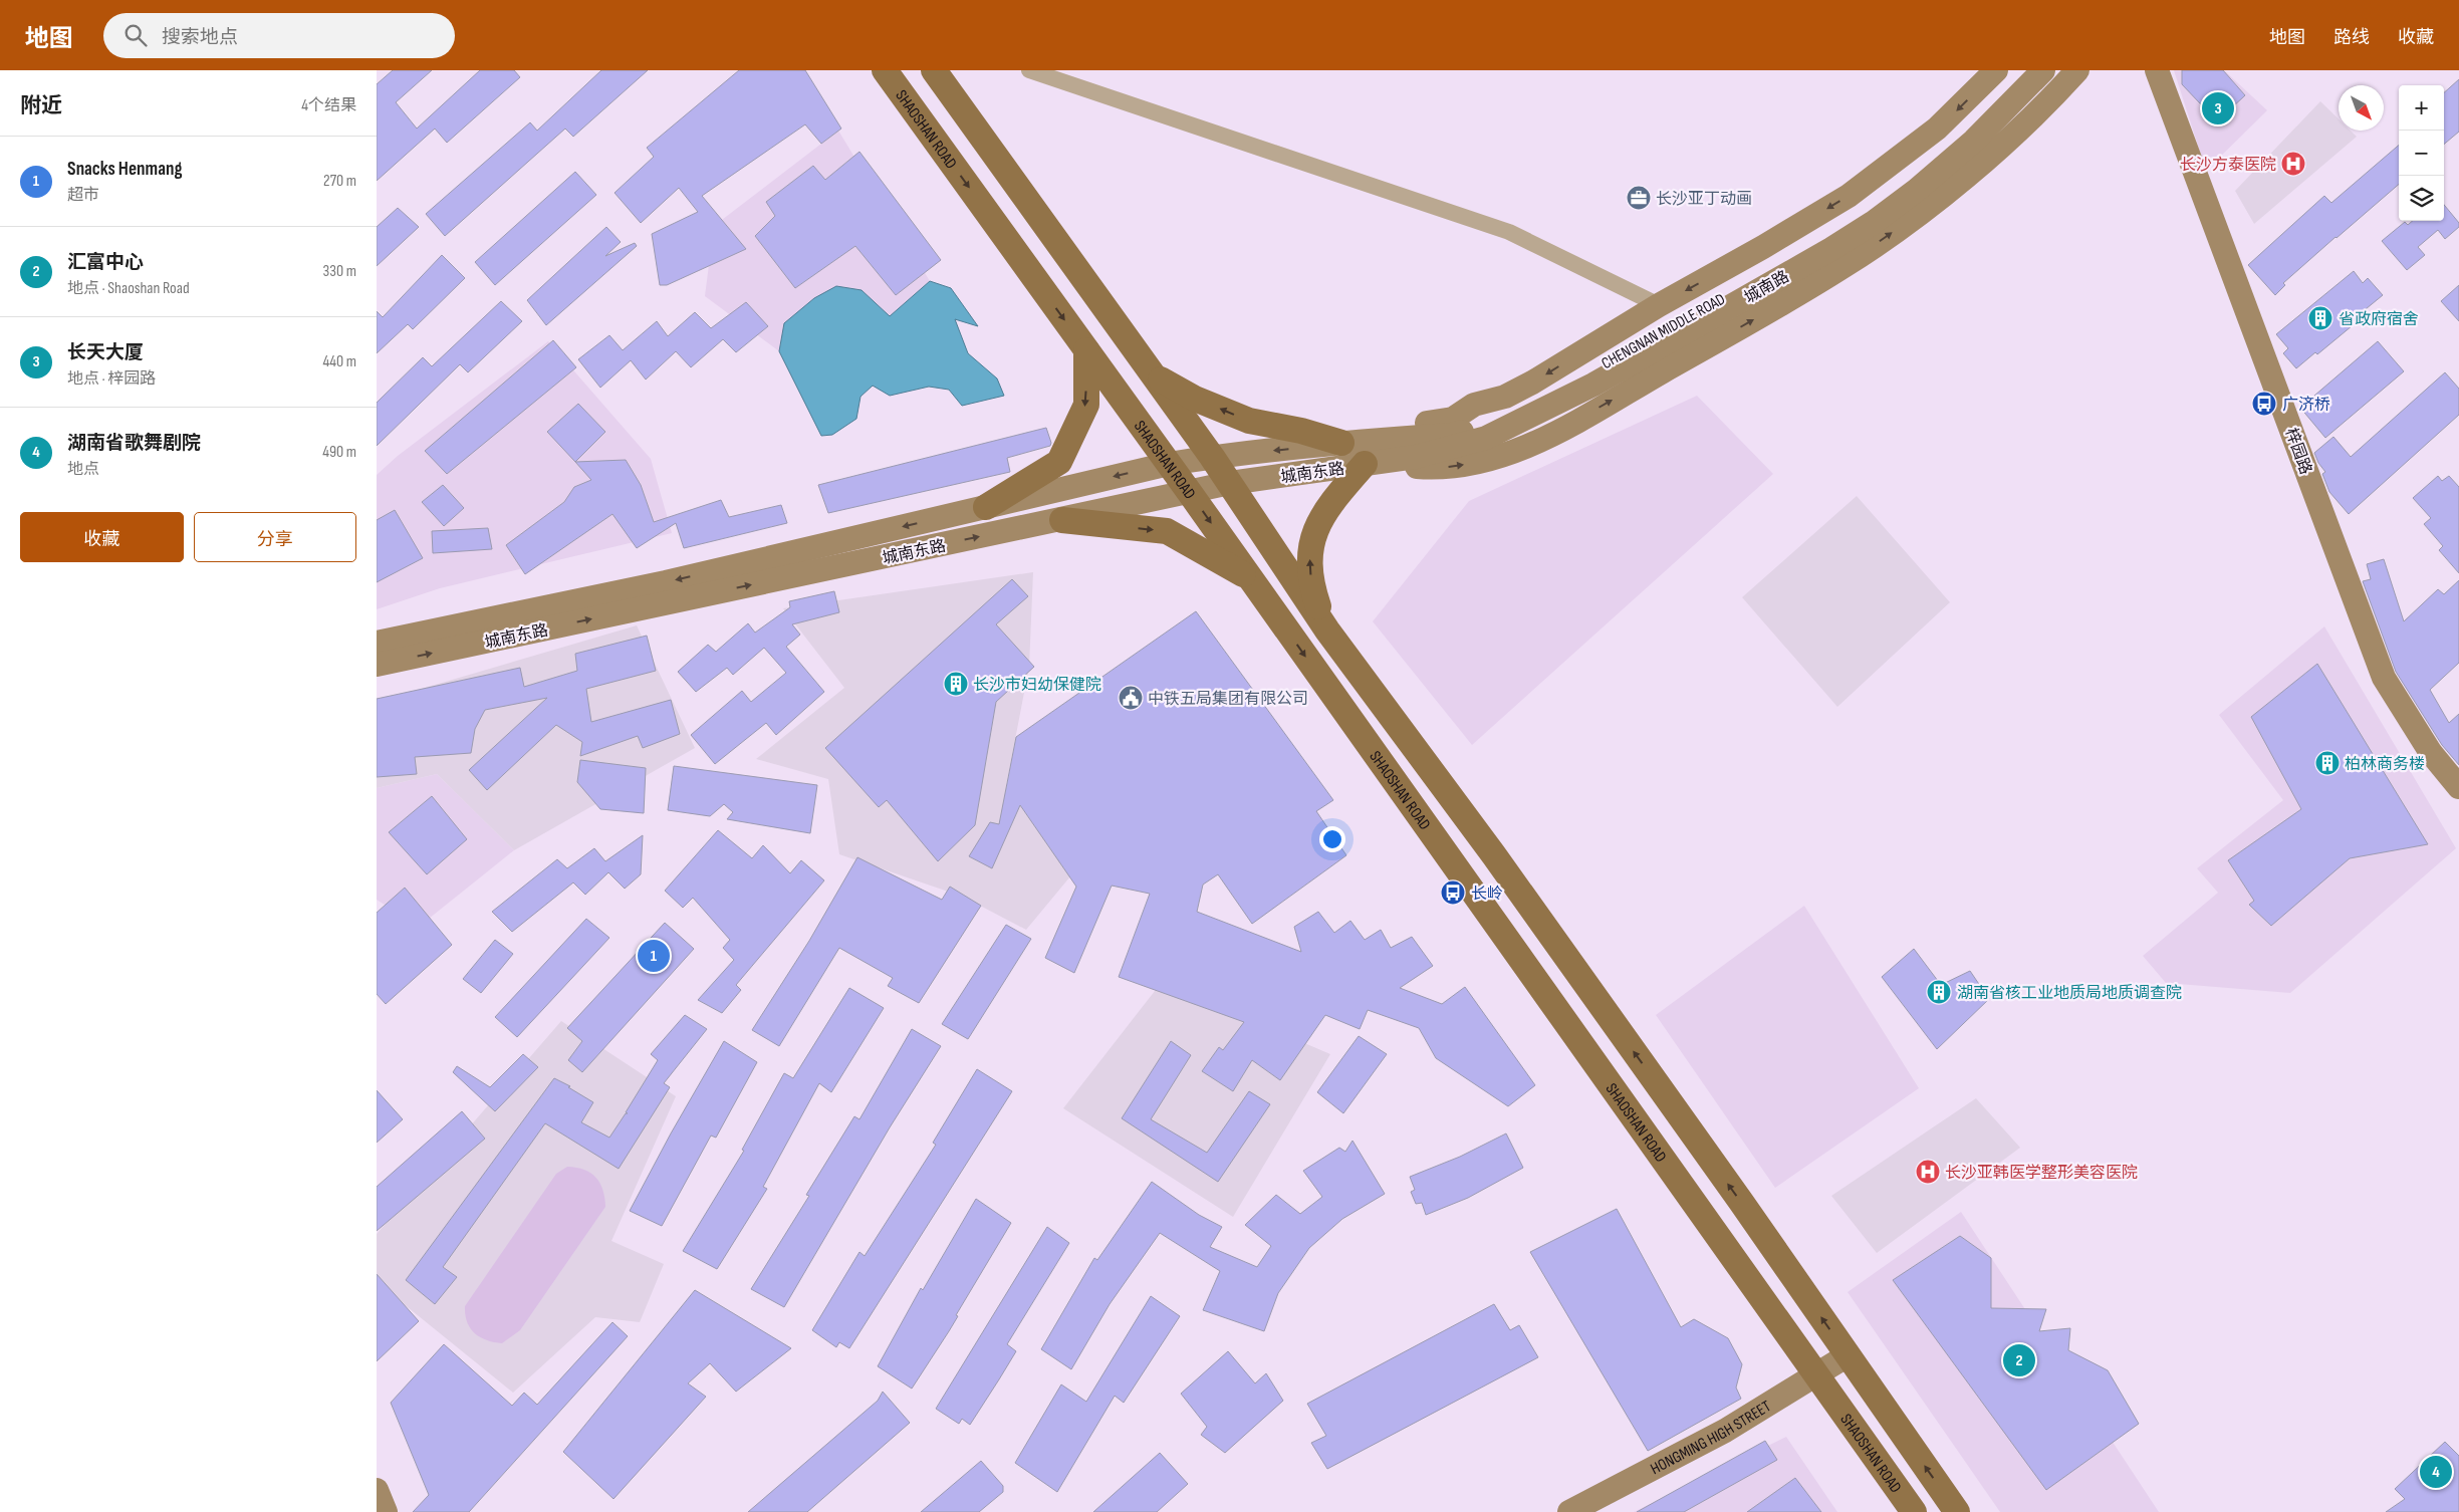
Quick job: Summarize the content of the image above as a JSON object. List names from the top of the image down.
{
  "streets": {
    "main road": [
      "SHAOSHAN ROAD",
      "城南路",
      "CHENGNAN MIDDLE ROAD",
      "梓园路",
      "城南东路",
      "HONGMING HIGH STREET"
    ]
  },
  "crossings": [
    ["SHAOSHAN ROAD", "城南东路"],
    ["SHAOSHAN ROAD", "HONGMING HIGH STREET"],
    ["城南路", "CHENGNAN MIDDLE ROAD"],
    ["城南路", "城南东路"],
    ["CHENGNAN MIDDLE ROAD", "城南东路"]
  ],
  "places": {
    "hospital": ["长沙方泰医院", "长沙亚韩医学整形美容医院"],
    "office": ["长沙亚丁动画"],
    "building": [
      "省政府宿舍",
      "长沙市妇幼保健院",
      "柏林商务楼",
      "湖南省核工业地质局地质调查院"
    ],
    "bus stop": ["广济桥", "长岭"],
    "public building": ["中铁五局集团有限公司"]
  },
  "north": "bottom right",
  "page": {
    "header": "地图",
    "search": "搜索地点",
    "nav": ["地图", "路线", "收藏"],
    "heading": ["附近", "4个结果"],
    "map_buttons": ["+", "−"],
    "pins": [
      "3",
      "1",
      "2",
      "4"
    ],
    "list": [
      {
        "mark": "1",
        "name": "Snacks Henmang",
        "note": "超市",
        "value": "270 m"
      },
      {
        "mark": "2",
        "name": "汇富中心",
        "note": "地点 · Shaoshan Road",
        "value": "330 m"
      },
      {
        "mark": "3",
        "name": "长天大厦",
        "note": "地点 · 梓园路",
        "value": "440 m"
      },
      {
        "mark": "4",
        "name": "湖南省歌舞剧院",
        "note": "地点",
        "value": "490 m"
      }
    ],
    "buttons": ["收藏", "分享"]
  }
}
